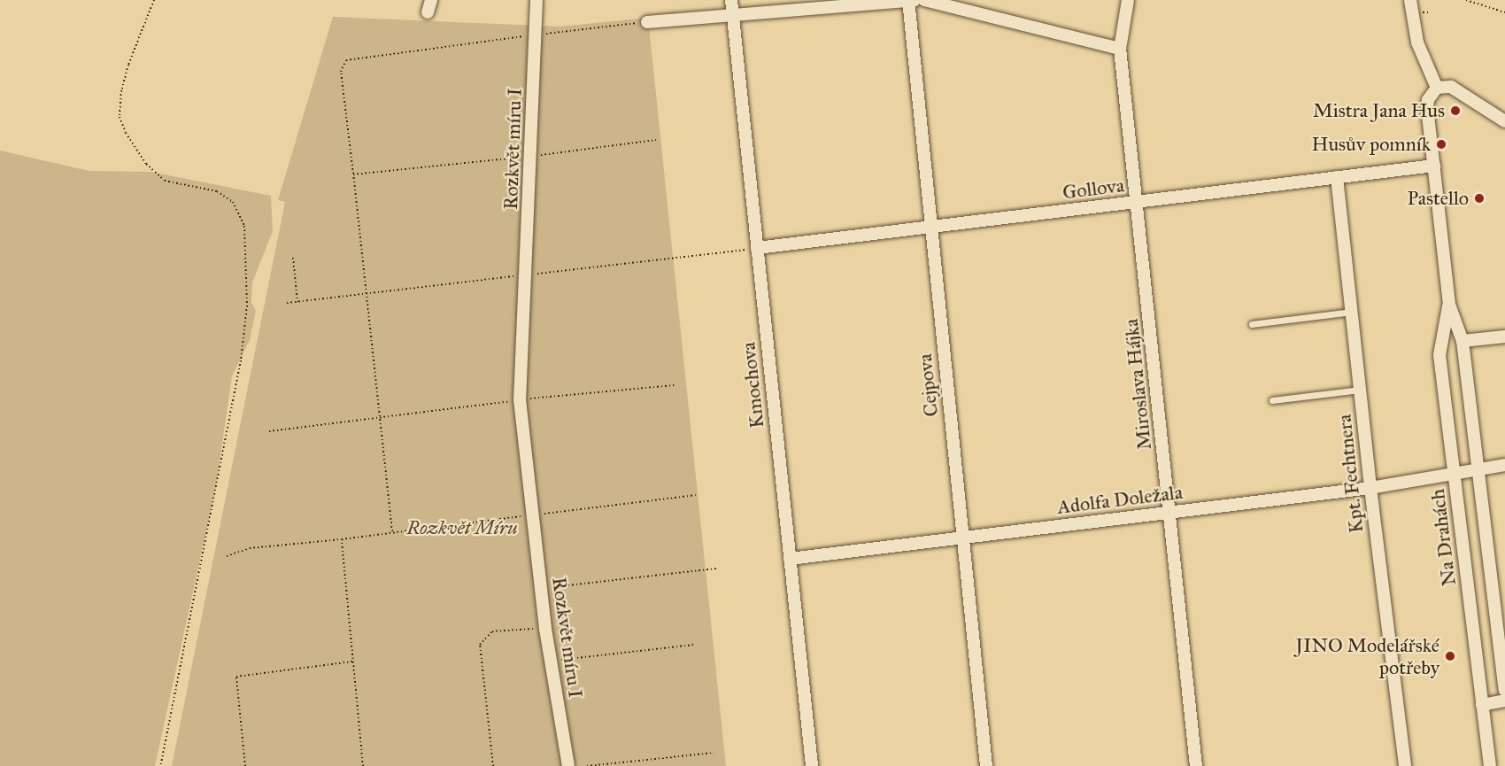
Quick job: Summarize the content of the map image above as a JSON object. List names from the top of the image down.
{
  "streets": {
    "street": [
      "Rozkvět míru I",
      "Gollova",
      "Miroslava Hájka",
      "Kmochova",
      "Cejpova",
      "Kpt. Fechtnera",
      "Adolfa Doležala",
      "Na Drahách"
    ]
  },
  "crossings": [
    ["Gollova", "Miroslava Hájka"],
    ["Gollova", "Kmochova"],
    ["Gollova", "Cejpova"],
    ["Gollova", "Kpt. Fechtnera"],
    ["Gollova", "Na Drahách"],
    ["Miroslava Hájka", "Adolfa Doležala"],
    ["Kmochova", "Adolfa Doležala"],
    ["Cejpova", "Adolfa Doležala"],
    ["Kpt. Fechtnera", "Adolfa Doležala"],
    ["Adolfa Doležala", "Na Drahách"]
  ],
  "parks": ["Rozkvět Míru"],
  "places": [
    "Mistra Jana Hus",
    "Husův pomník",
    "Pastello",
    "JINO Modelářské potřeby"
  ]
}
